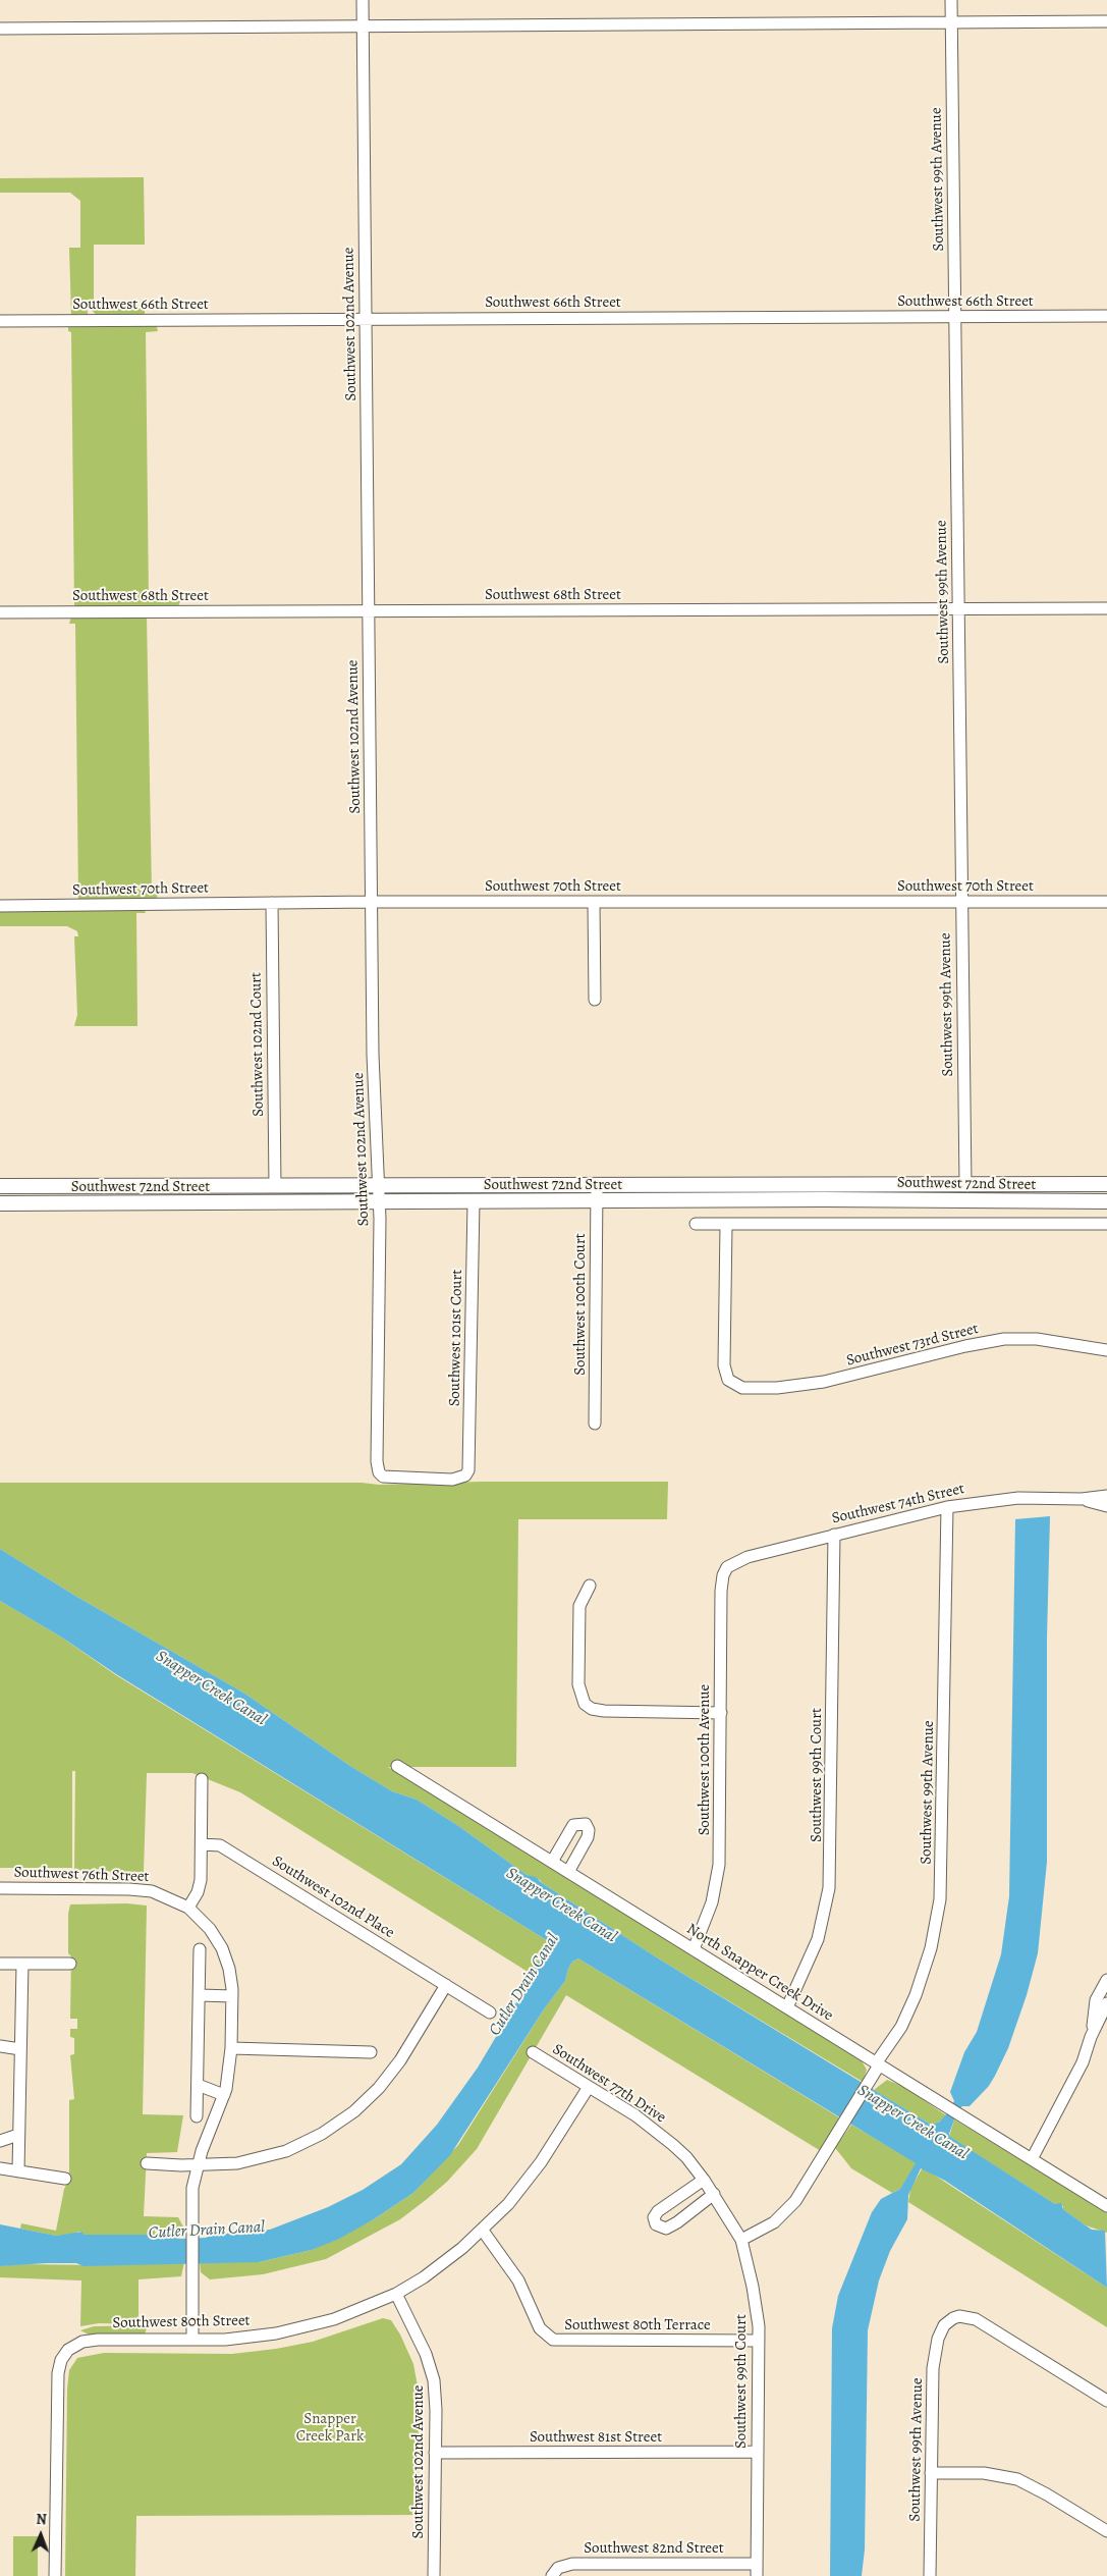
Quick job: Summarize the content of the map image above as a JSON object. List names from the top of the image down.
{
  "streets": {
    "main road": ["Southwest 72nd Street"],
    "street": [
      "Southwest 99th Avenue",
      "Southwest 66th Street",
      "Southwest 102nd Avenue",
      "Southwest 68th Street",
      "Southwest 70th Street",
      "Southwest 102nd Court",
      "Southwest 100th Court",
      "Southwest 101st Court",
      "Southwest 73rd Street",
      "Southwest 74th Street",
      "Southwest 100th Avenue",
      "Southwest 99th Court",
      "Southwest 76th Street",
      "Southwest 102nd Place",
      "North Snapper Creek Drive",
      "Southwest 77th Drive",
      "Southwest 80th Street",
      "Southwest 80th Terrace",
      "Southwest 81st Street",
      "Southwest 82nd Street"
    ]
  },
  "crossings": [
    ["Southwest 99th Avenue", "Southwest 66th Street"],
    ["Southwest 99th Avenue", "Southwest 68th Street"],
    ["Southwest 99th Avenue", "Southwest 70th Street"],
    ["Southwest 99th Avenue", "Southwest 72nd Street"],
    ["Southwest 99th Avenue", "Southwest 74th Street"],
    ["Southwest 99th Avenue", "Southwest 99th Court"],
    ["Southwest 99th Avenue", "North Snapper Creek Drive"],
    ["Southwest 99th Avenue", "Southwest 77th Drive"],
    ["Southwest 66th Street", "Southwest 102nd Avenue"],
    ["Southwest 102nd Avenue", "Southwest 68th Street"],
    ["Southwest 102nd Avenue", "Southwest 70th Street"],
    ["Southwest 102nd Avenue", "Southwest 72nd Street"],
    ["Southwest 102nd Avenue", "Southwest 101st Court"],
    ["Southwest 102nd Avenue", "Southwest 80th Street"],
    ["Southwest 102nd Avenue", "Southwest 81st Street"],
    ["Southwest 70th Street", "Southwest 102nd Court"],
    ["Southwest 102nd Court", "Southwest 72nd Street"],
    ["Southwest 72nd Street", "Southwest 100th Court"],
    ["Southwest 72nd Street", "Southwest 101st Court"],
    ["Southwest 74th Street", "Southwest 100th Avenue"],
    ["Southwest 74th Street", "Southwest 99th Court"],
    ["Southwest 100th Avenue", "North Snapper Creek Drive"],
    ["Southwest 99th Court", "North Snapper Creek Drive"],
    ["Southwest 99th Court", "Southwest 77th Drive"],
    ["Southwest 99th Court", "Southwest 80th Terrace"],
    ["Southwest 99th Court", "Southwest 81st Street"],
    ["Southwest 99th Court", "Southwest 82nd Street"],
    ["Southwest 77th Drive", "Southwest 80th Street"],
    ["Southwest 80th Street", "Southwest 80th Terrace"]
  ],
  "water": ["Snapper Creek Canal", "Cutler Drain Canal"],
  "parks": ["Snapper Creek Park"],
  "north": "top"
}
